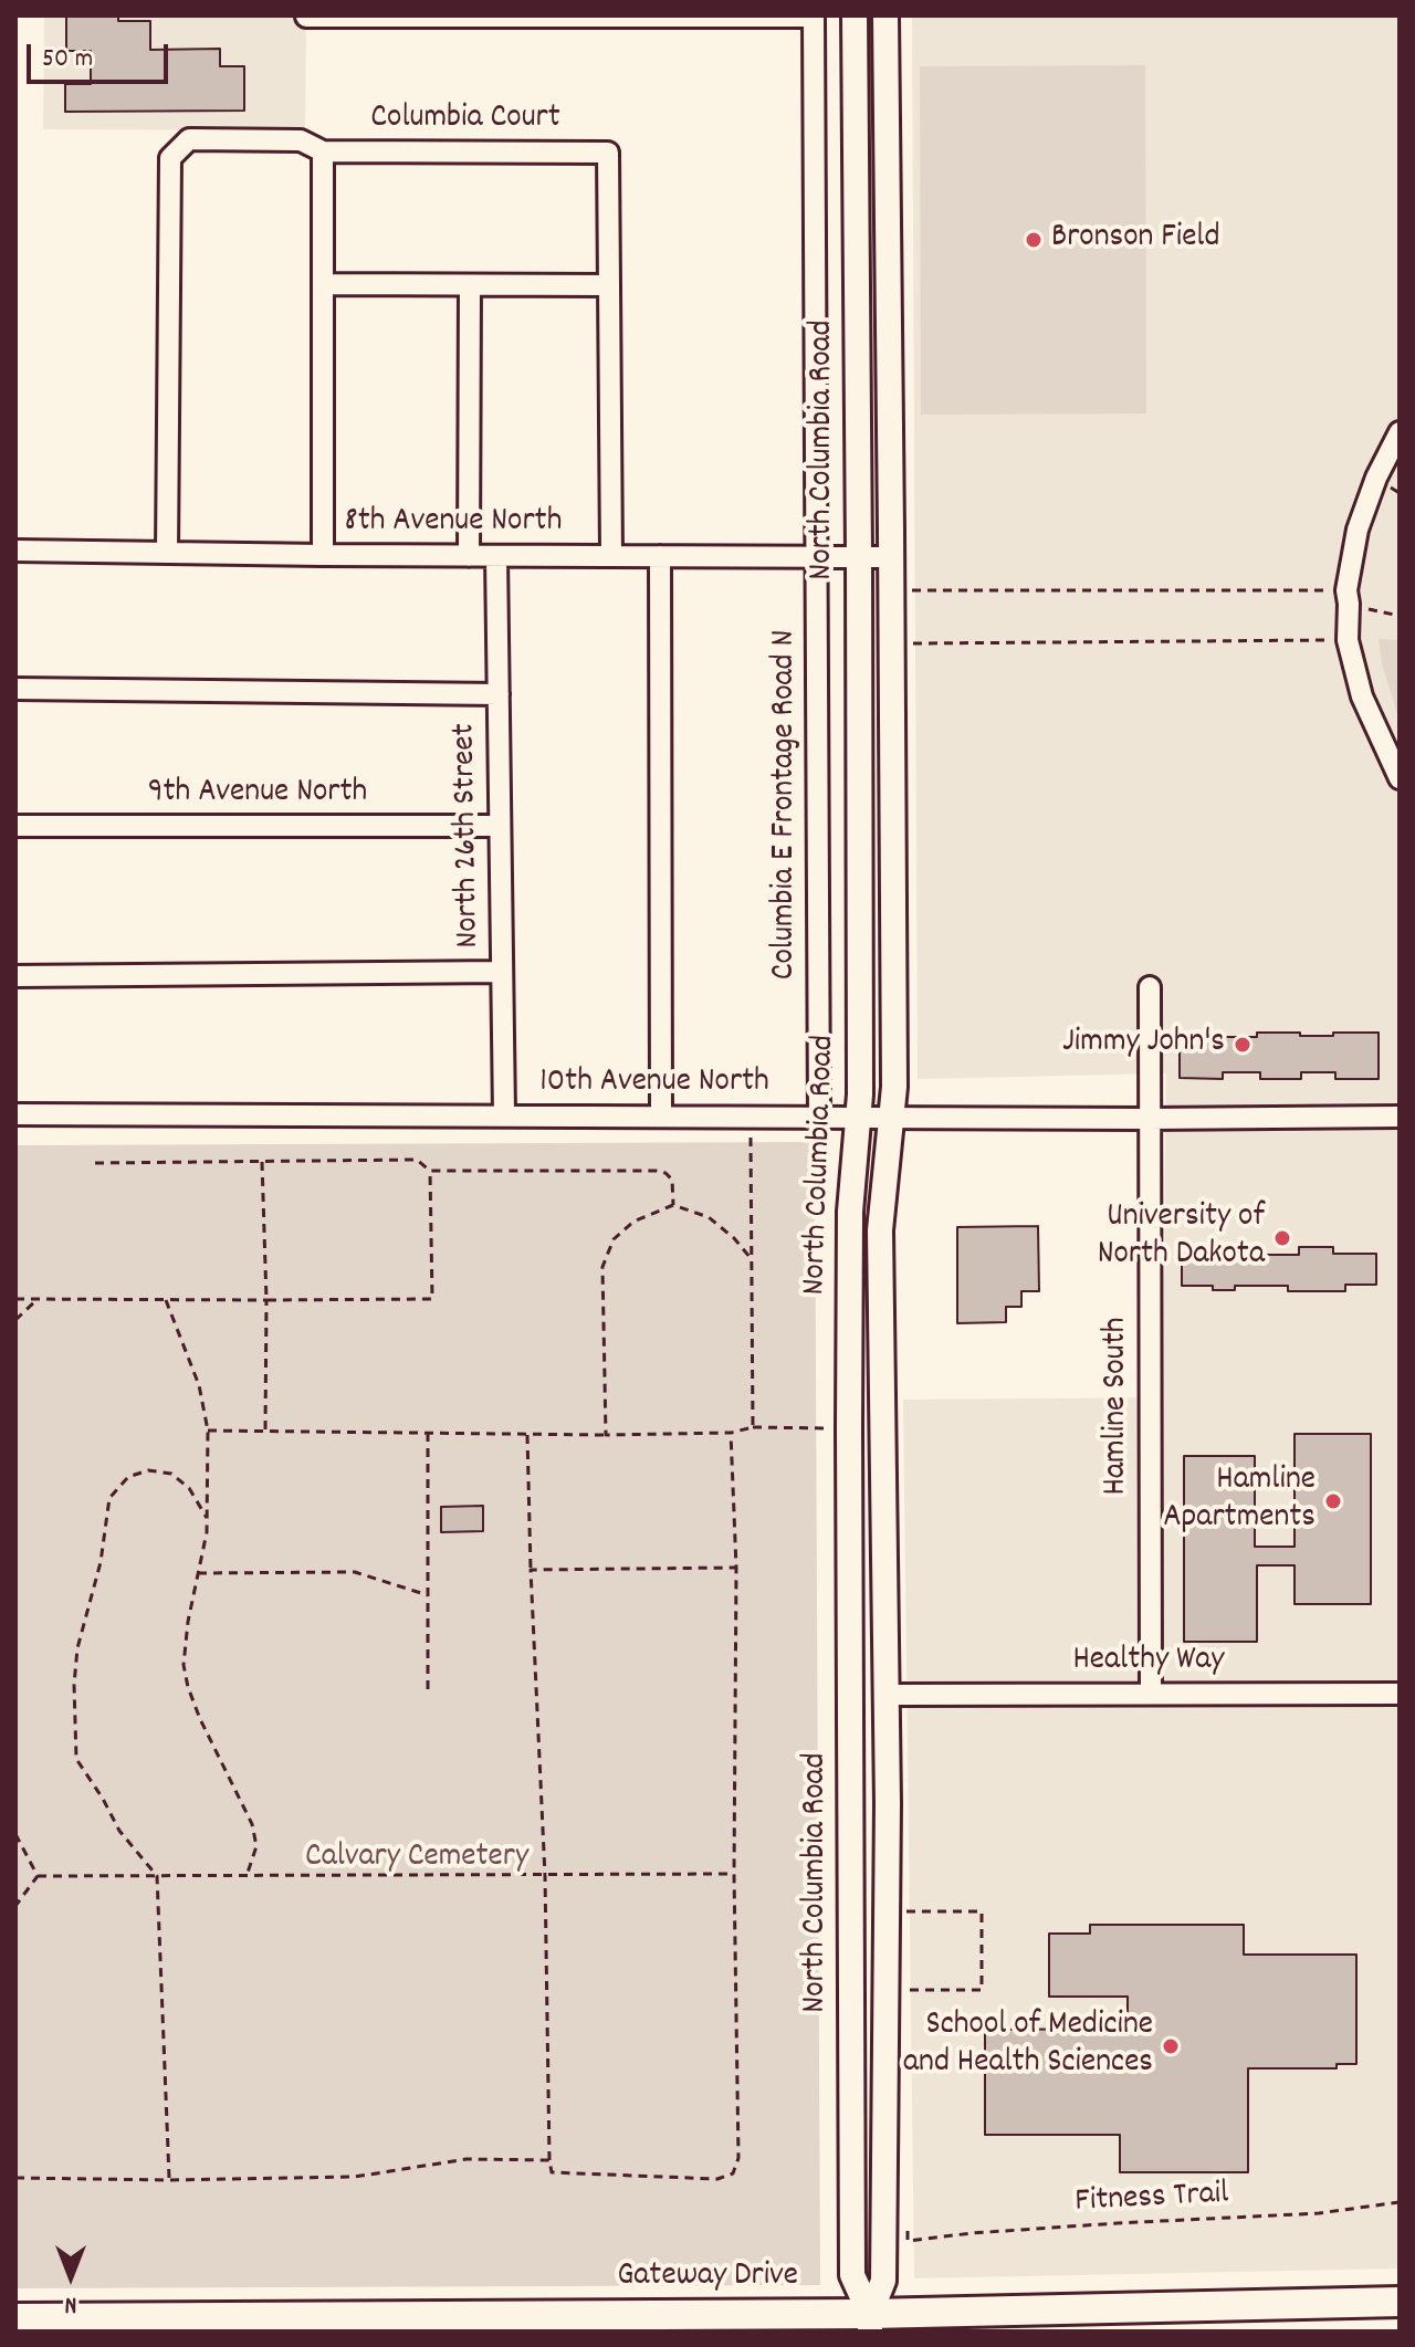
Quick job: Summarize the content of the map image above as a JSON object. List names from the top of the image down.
{
  "streets": {
    "highway": ["Gateway Drive"],
    "main road": ["North Columbia Road"],
    "street": [
      "Columbia Court",
      "8th Avenue North",
      "9th Avenue North",
      "Columbia E Frontage Road N",
      "North 26th Street",
      "10th Avenue North",
      "Hamline South",
      "Healthy Way"
    ],
    "path": ["Fitness Trail"]
  },
  "crossings": [
    ["Columbia Court", "8th Avenue North"],
    ["North Columbia Road", "8th Avenue North"],
    ["North Columbia Road", "10th Avenue North"],
    ["North Columbia Road", "Gateway Drive"],
    ["8th Avenue North", "Columbia E Frontage Road N"],
    ["8th Avenue North", "North 26th Street"],
    ["9th Avenue North", "North 26th Street"],
    ["Columbia E Frontage Road N", "10th Avenue North"],
    ["North 26th Street", "10th Avenue North"],
    ["10th Avenue North", "Hamline South"],
    ["Hamline South", "Healthy Way"]
  ],
  "parks": ["Calvary Cemetery"],
  "places": [
    "Bronson Field",
    "Jimmy John's",
    "University of North Dakota",
    "Hamline Apartments",
    "School of Medicine and Health Sciences"
  ],
  "scale_bar": "50 m",
  "north": "bottom"
}
